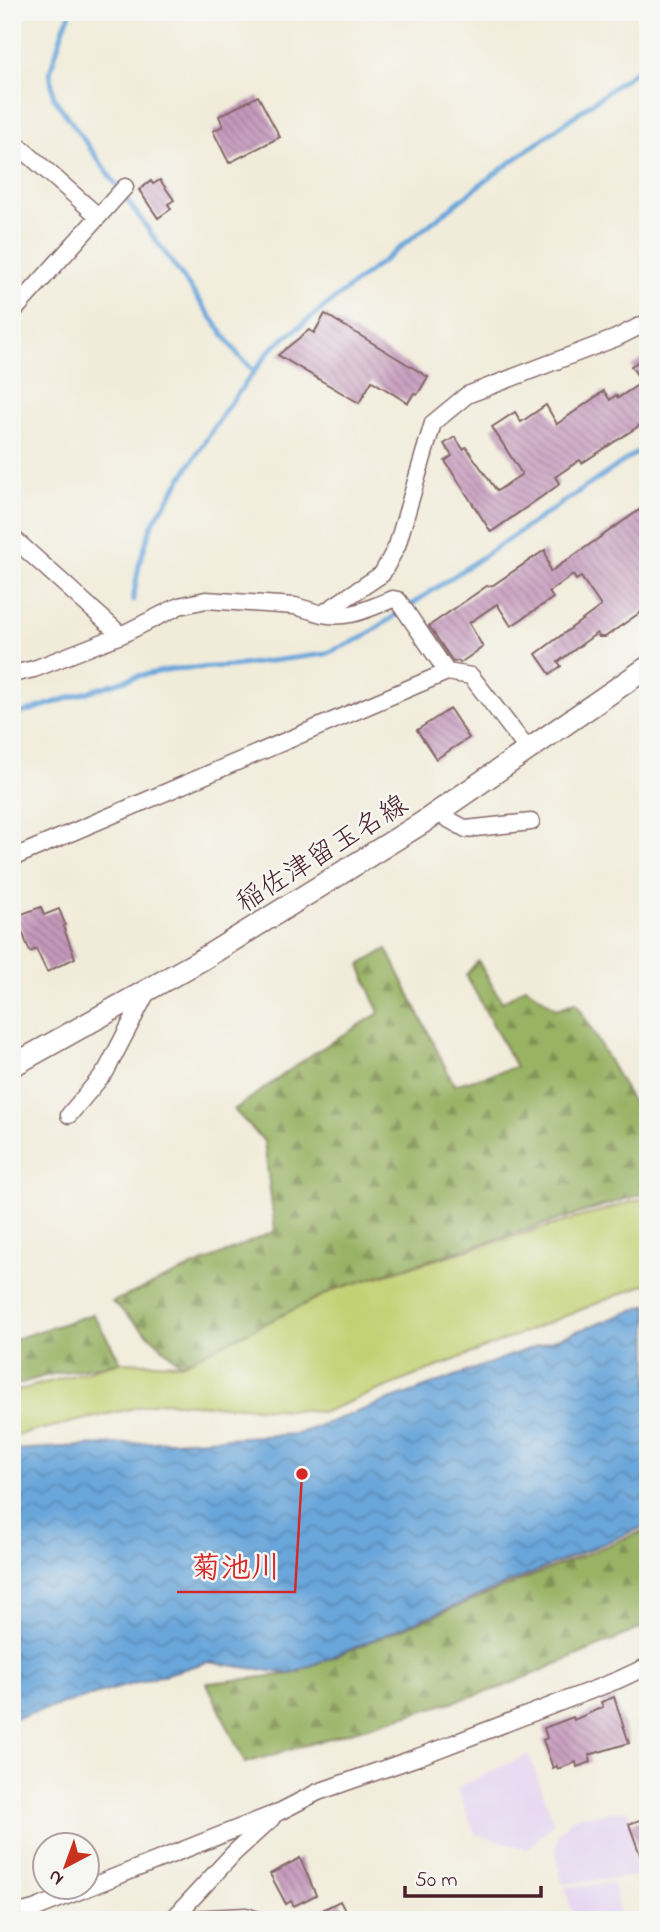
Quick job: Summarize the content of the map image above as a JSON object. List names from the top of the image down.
{
  "streets": {
    "main road": ["稲佐津留玉名線"]
  },
  "places": ["菊池川"],
  "scale_bar": "50 m",
  "north": "bottom left"
}
